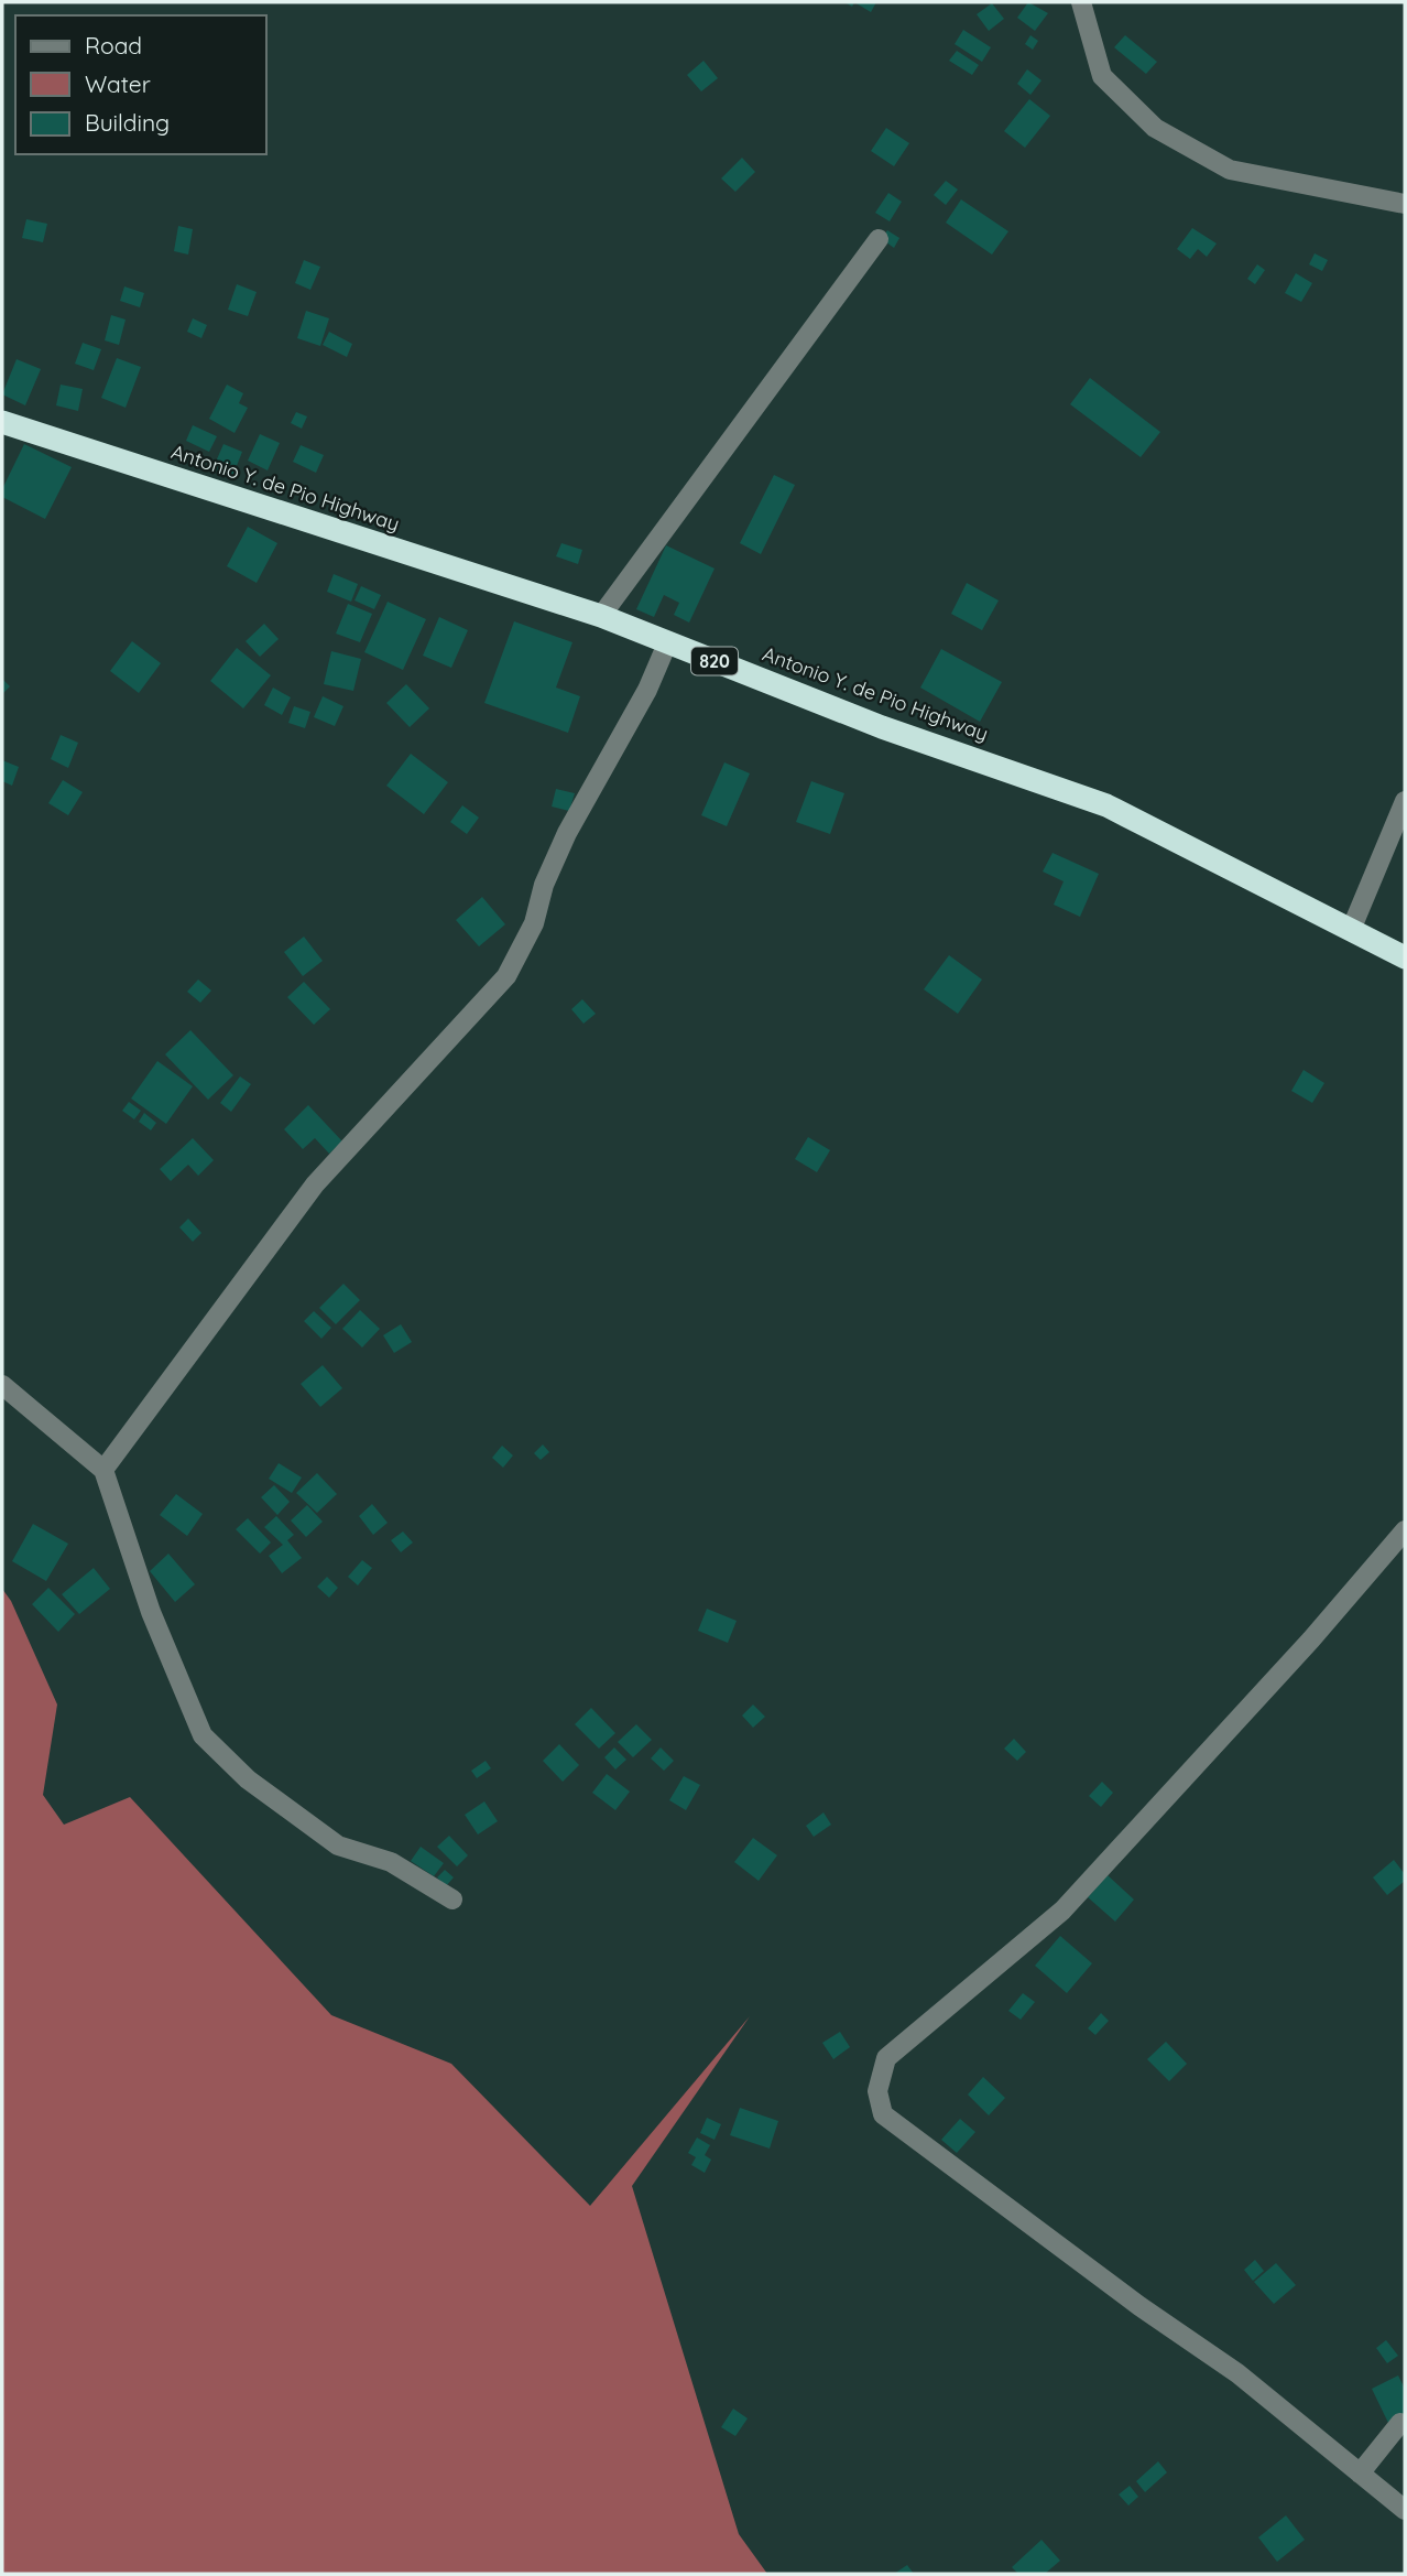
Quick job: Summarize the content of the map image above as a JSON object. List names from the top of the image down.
{
  "streets": {
    "highway": ["Antonio Y. de Pio Highway", "820"]
  },
  "legend": ["Road", "Water", "Building"]
}
